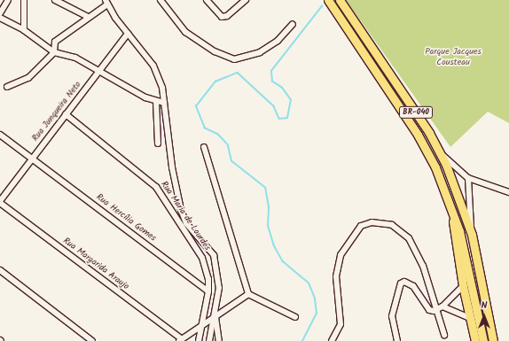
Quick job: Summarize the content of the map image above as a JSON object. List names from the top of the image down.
{
  "streets": {
    "highway": ["BR-040"],
    "street": [
      "Rua Junqueira Neto",
      "Rua Maria de Lourdes",
      "Rua Hercília Gomes",
      "Rua Margarida Araujo"
    ]
  },
  "crossings": [
    ["Rua Junqueira Neto", "Rua Maria de Lourdes"],
    ["Rua Junqueira Neto", "Rua Hercília Gomes"],
    ["Rua Junqueira Neto", "Rua Margarida Araujo"],
    ["Rua Maria de Lourdes", "Rua Hercília Gomes"]
  ],
  "parks": ["Parque Jacques Cousteau"],
  "north": "top"
}
